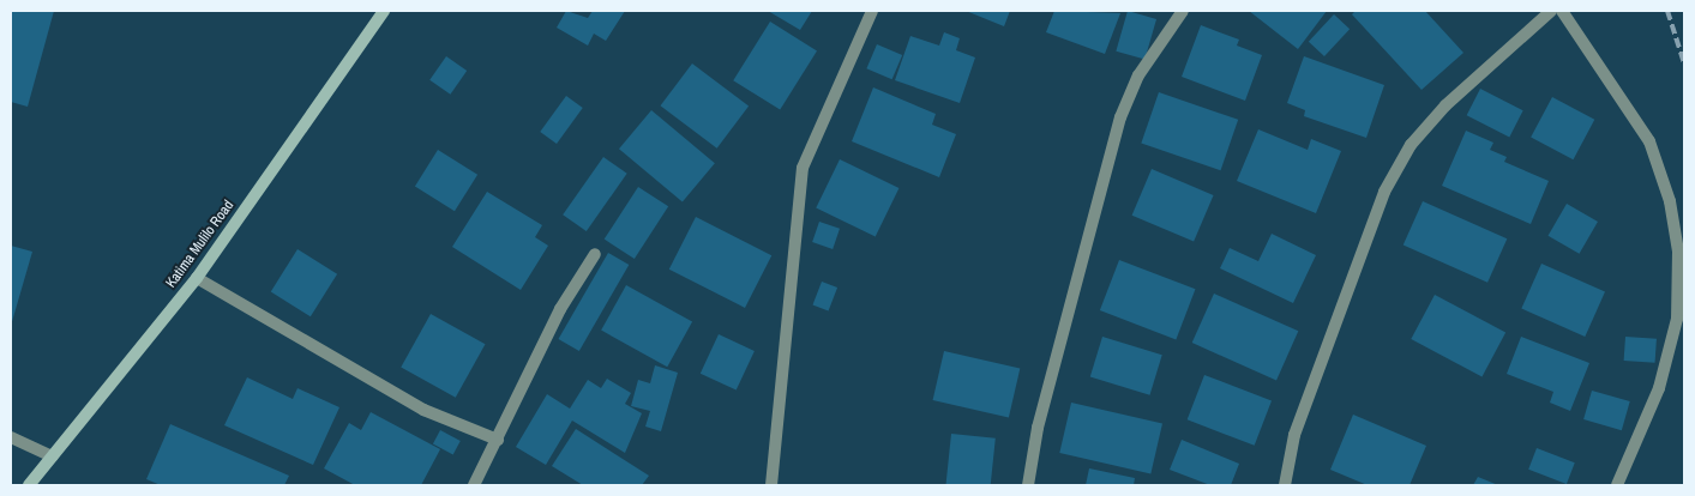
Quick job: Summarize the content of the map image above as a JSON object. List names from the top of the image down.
{
  "streets": {
    "main road": ["Katima Mulilo Road"]
  }
}
